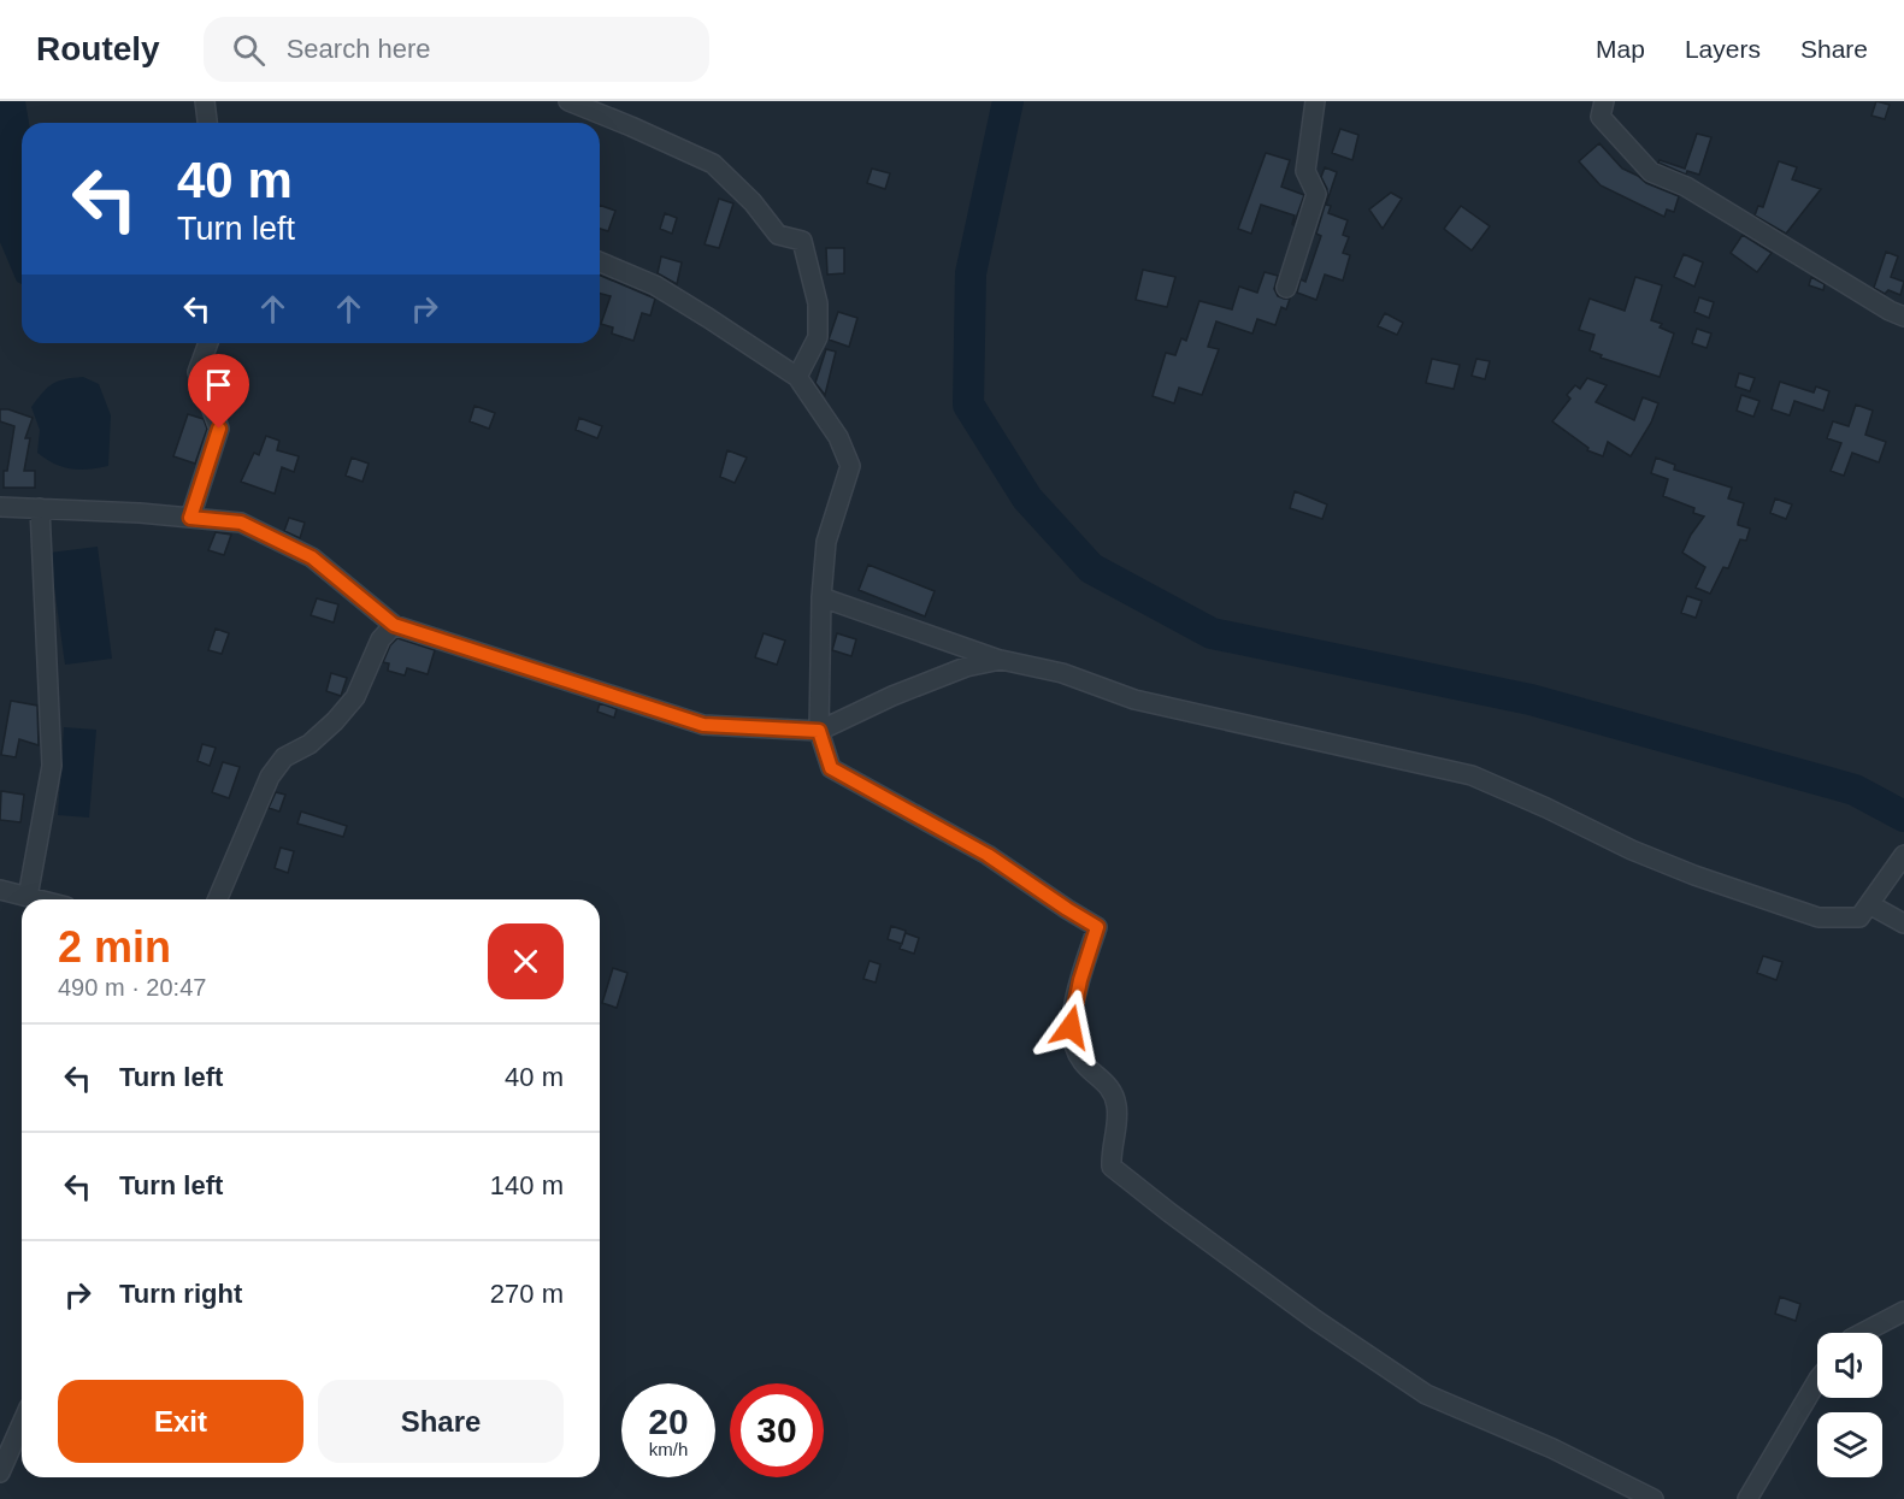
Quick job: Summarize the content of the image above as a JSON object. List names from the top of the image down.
{
  "page": {
    "header": "Routely",
    "search": "Search here",
    "nav": ["Map", "Layers", "Share"],
    "turn": ["40 m", "Turn left"],
    "heading": ["2 min", "490 m · 20:47"],
    "list": [
      {
        "name": "Turn left",
        "value": "40 m"
      },
      {
        "name": "Turn left",
        "value": "140 m"
      },
      {
        "name": "Turn right",
        "value": "270 m"
      }
    ],
    "buttons": ["Exit", "Share"],
    "speed": "20 km/h",
    "limit": "30"
  }
}
